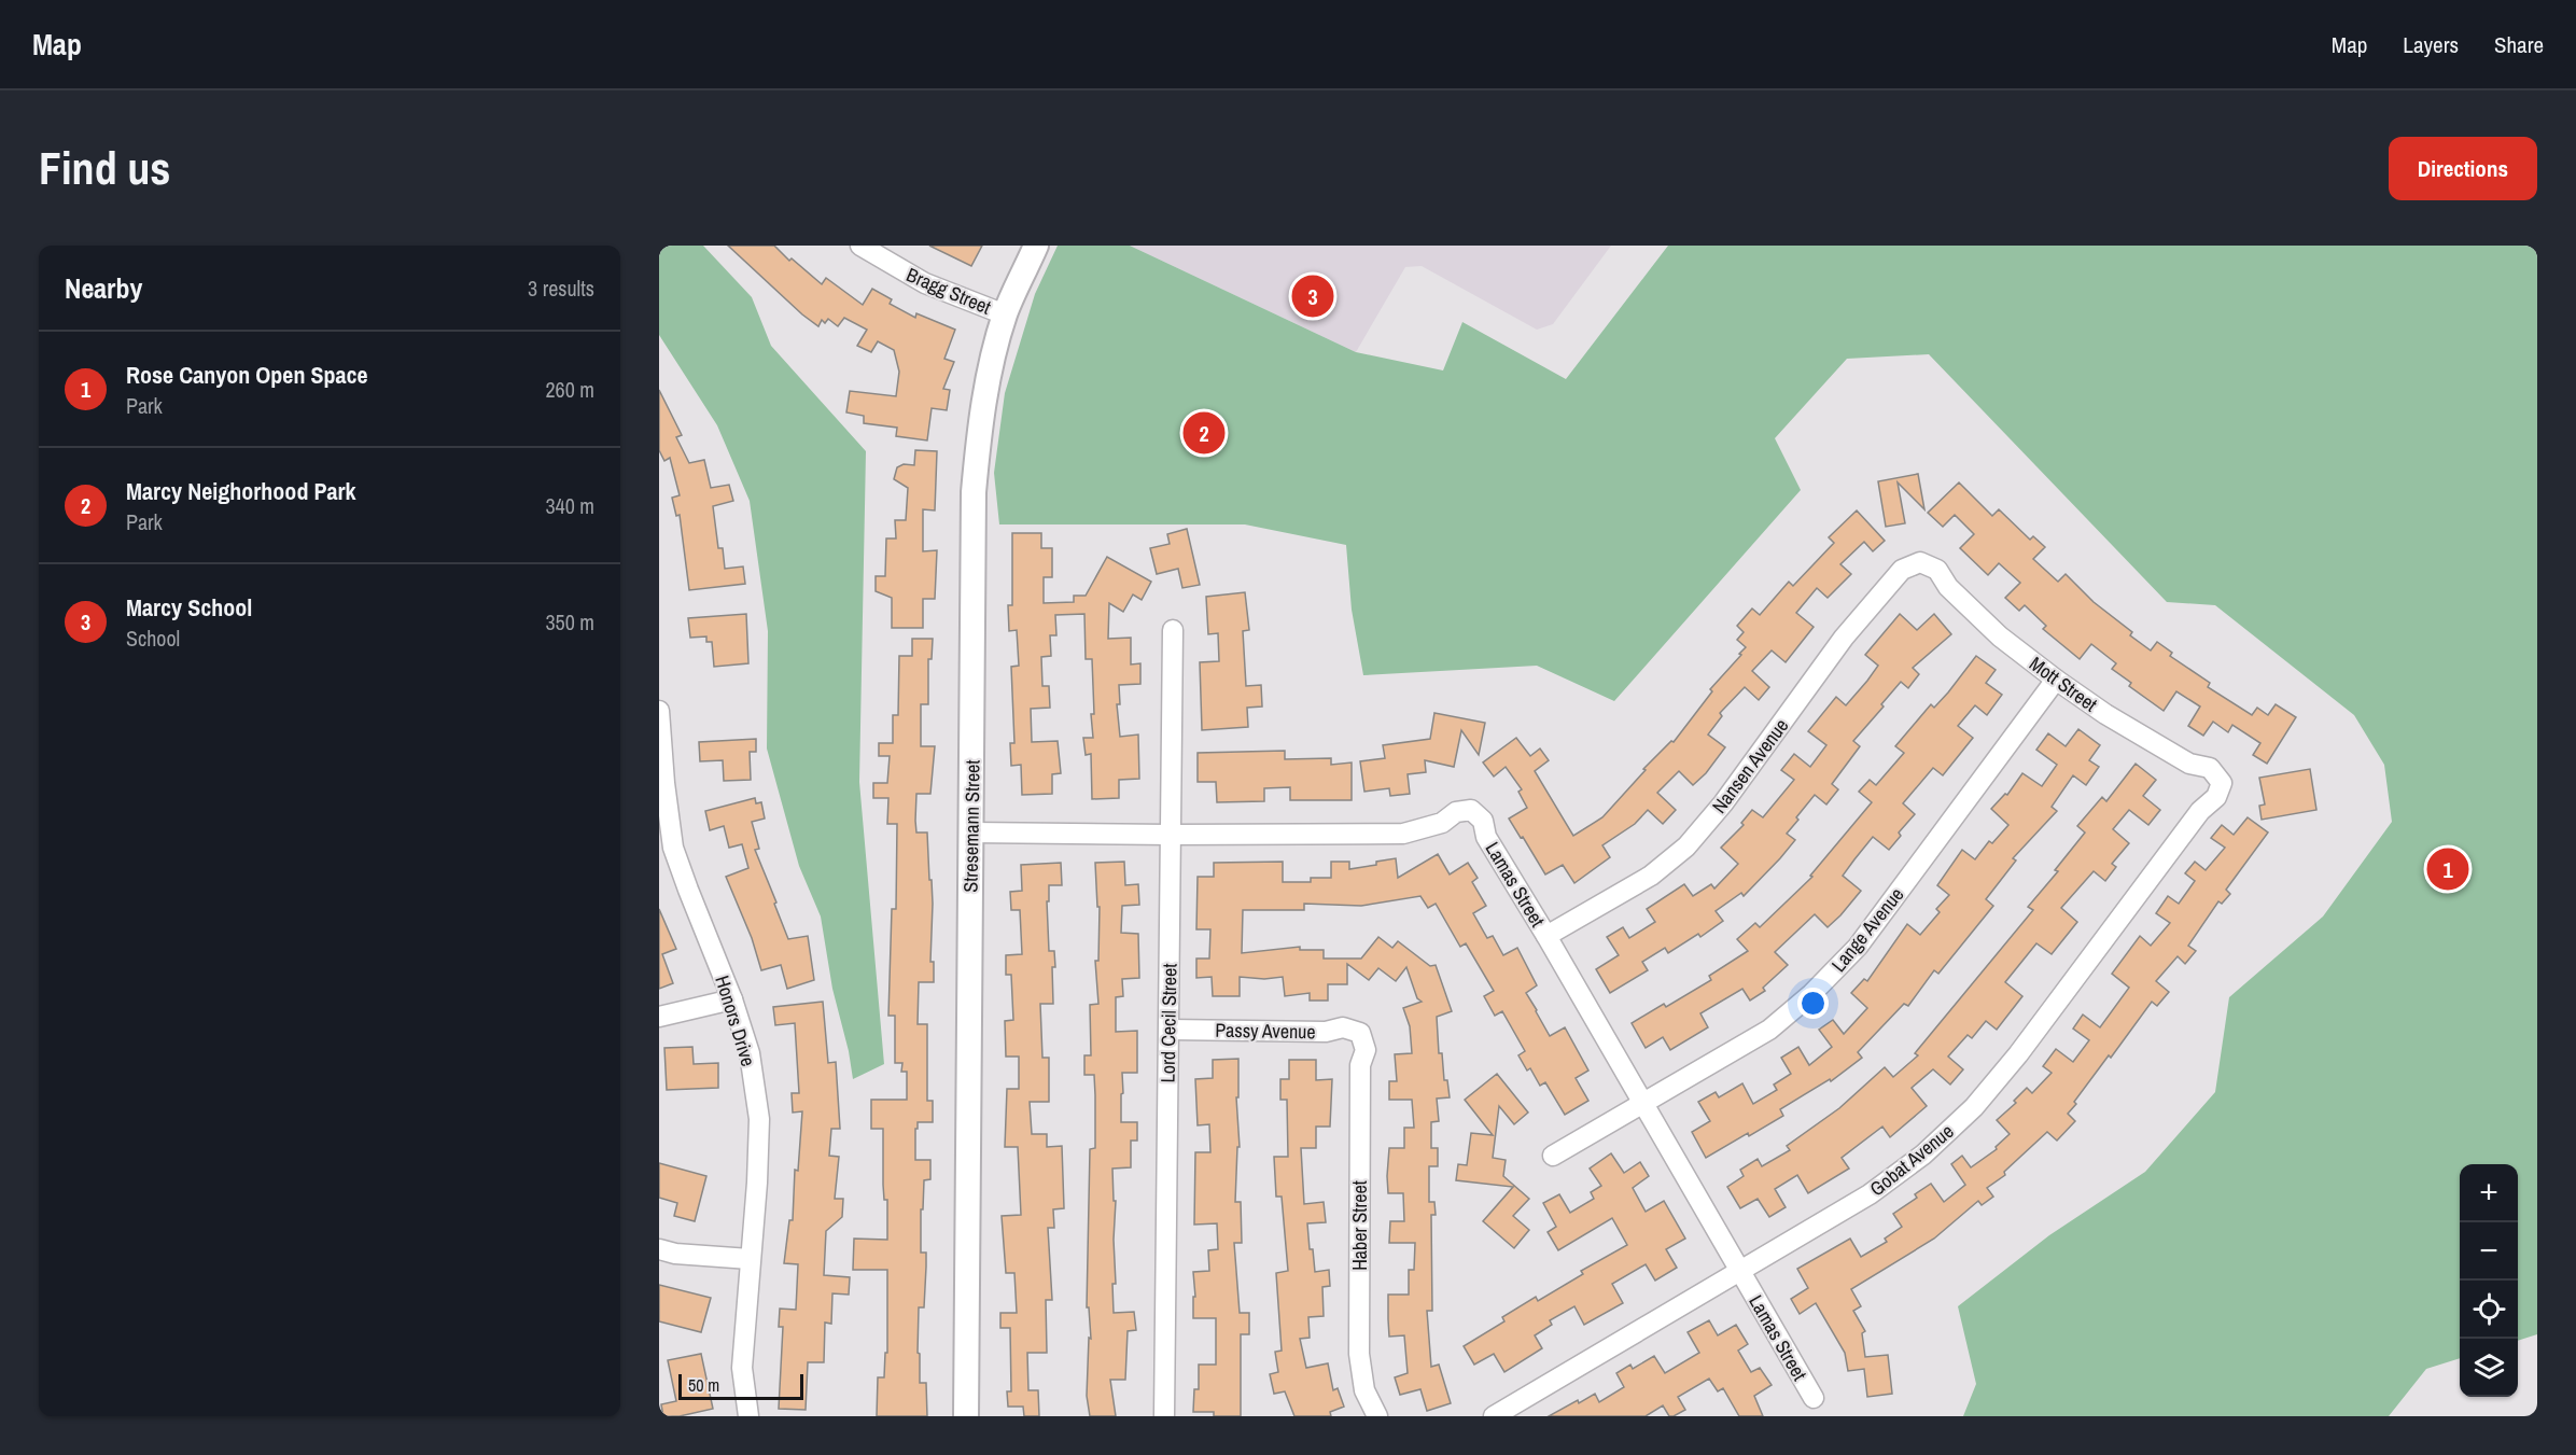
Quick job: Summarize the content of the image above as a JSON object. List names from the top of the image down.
{
  "streets": {
    "street": [
      "Bragg Street",
      "Mott Street",
      "Nansen Avenue",
      "Stresemann Street",
      "Lamas Street",
      "Lange Avenue",
      "Honors Drive",
      "Lord Cecil Street",
      "Passy Avenue",
      "Gobat Avenue",
      "Haber Street"
    ]
  },
  "crossings": [
    ["Bragg Street", "Stresemann Street"],
    ["Mott Street", "Nansen Avenue"],
    ["Mott Street", "Lange Avenue"],
    ["Mott Street", "Gobat Avenue"],
    ["Nansen Avenue", "Lamas Street"],
    ["Stresemann Street", "Lamas Street"],
    ["Lamas Street", "Lange Avenue"],
    ["Lamas Street", "Lord Cecil Street"],
    ["Lamas Street", "Gobat Avenue"],
    ["Lord Cecil Street", "Passy Avenue"],
    ["Passy Avenue", "Haber Street"]
  ],
  "scale_bar": "50 m",
  "page": {
    "header": "Map",
    "nav": ["Map", "Layers", "Share"],
    "buttons": "Directions",
    "title": "Find us",
    "heading": ["Nearby", "3 results"],
    "pins": ["3", "2", "1"],
    "list": [
      {
        "mark": "1",
        "name": "Rose Canyon Open Space",
        "note": "Park",
        "value": "260 m"
      },
      {
        "mark": "2",
        "name": "Marcy Neighorhood Park",
        "note": "Park",
        "value": "340 m"
      },
      {
        "mark": "3",
        "name": "Marcy School",
        "note": "School",
        "value": "350 m"
      }
    ],
    "map_buttons": ["+", "−"],
    "scale": "50 m"
  }
}
